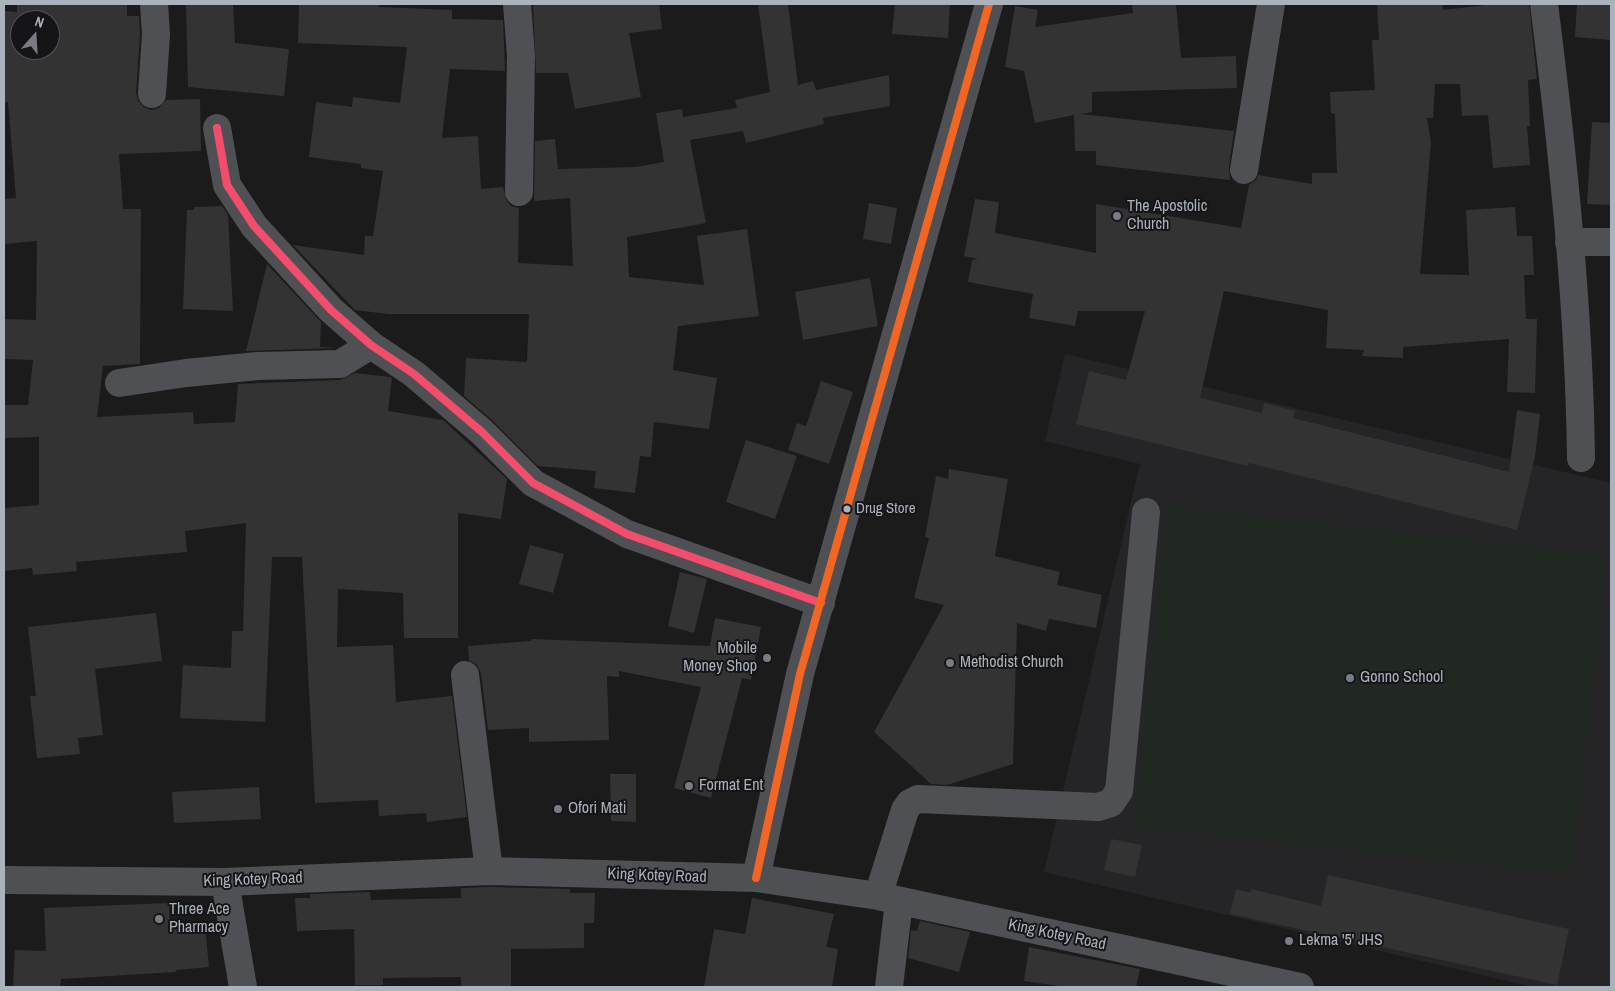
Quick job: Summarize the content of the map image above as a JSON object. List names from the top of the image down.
{
  "streets": {
    "street": ["King Kotey Road"]
  },
  "places": [
    "The Apostolic Church",
    "Drug Store",
    "Mobile Money Shop",
    "Methodist Church",
    "Gonno School",
    "Format Ent",
    "Ofori Mati",
    "Three Ace Pharmacy",
    "Lekma '5' JHS"
  ],
  "north": "top"
}
